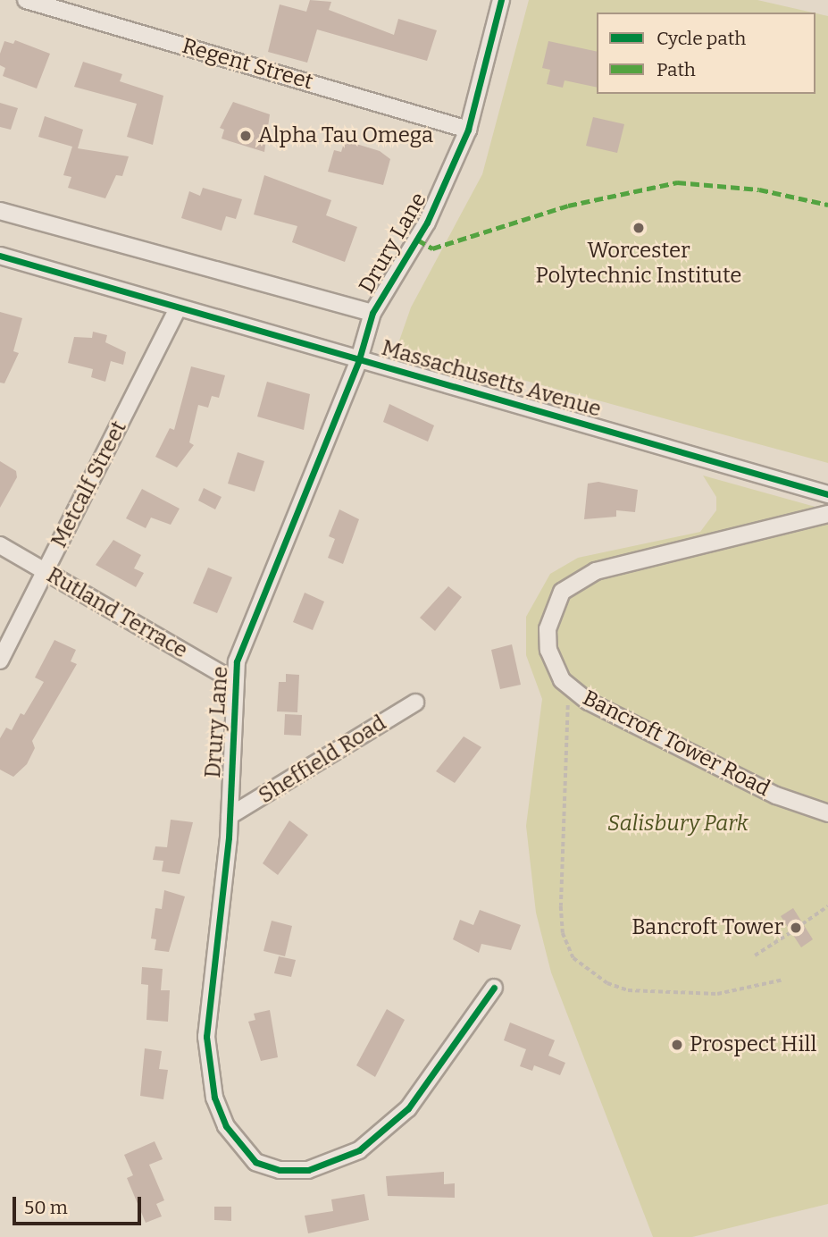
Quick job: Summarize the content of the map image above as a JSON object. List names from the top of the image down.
{
  "streets": {
    "street": [
      "Regent Street",
      "Drury Lane",
      "Massachusetts Avenue",
      "Metcalf Street",
      "Rutland Terrace",
      "Bancroft Tower Road",
      "Sheffield Road"
    ]
  },
  "crossings": [
    ["Regent Street", "Drury Lane"],
    ["Drury Lane", "Massachusetts Avenue"],
    ["Drury Lane", "Rutland Terrace"],
    ["Drury Lane", "Sheffield Road"],
    ["Massachusetts Avenue", "Metcalf Street"],
    ["Metcalf Street", "Rutland Terrace"]
  ],
  "parks": ["Salisbury Park"],
  "places": [
    "Alpha Tau Omega",
    "Worcester Polytechnic Institute",
    "Bancroft Tower",
    "Prospect Hill"
  ],
  "legend": ["Cycle path", "Path"],
  "scale_bar": "50 m"
}
